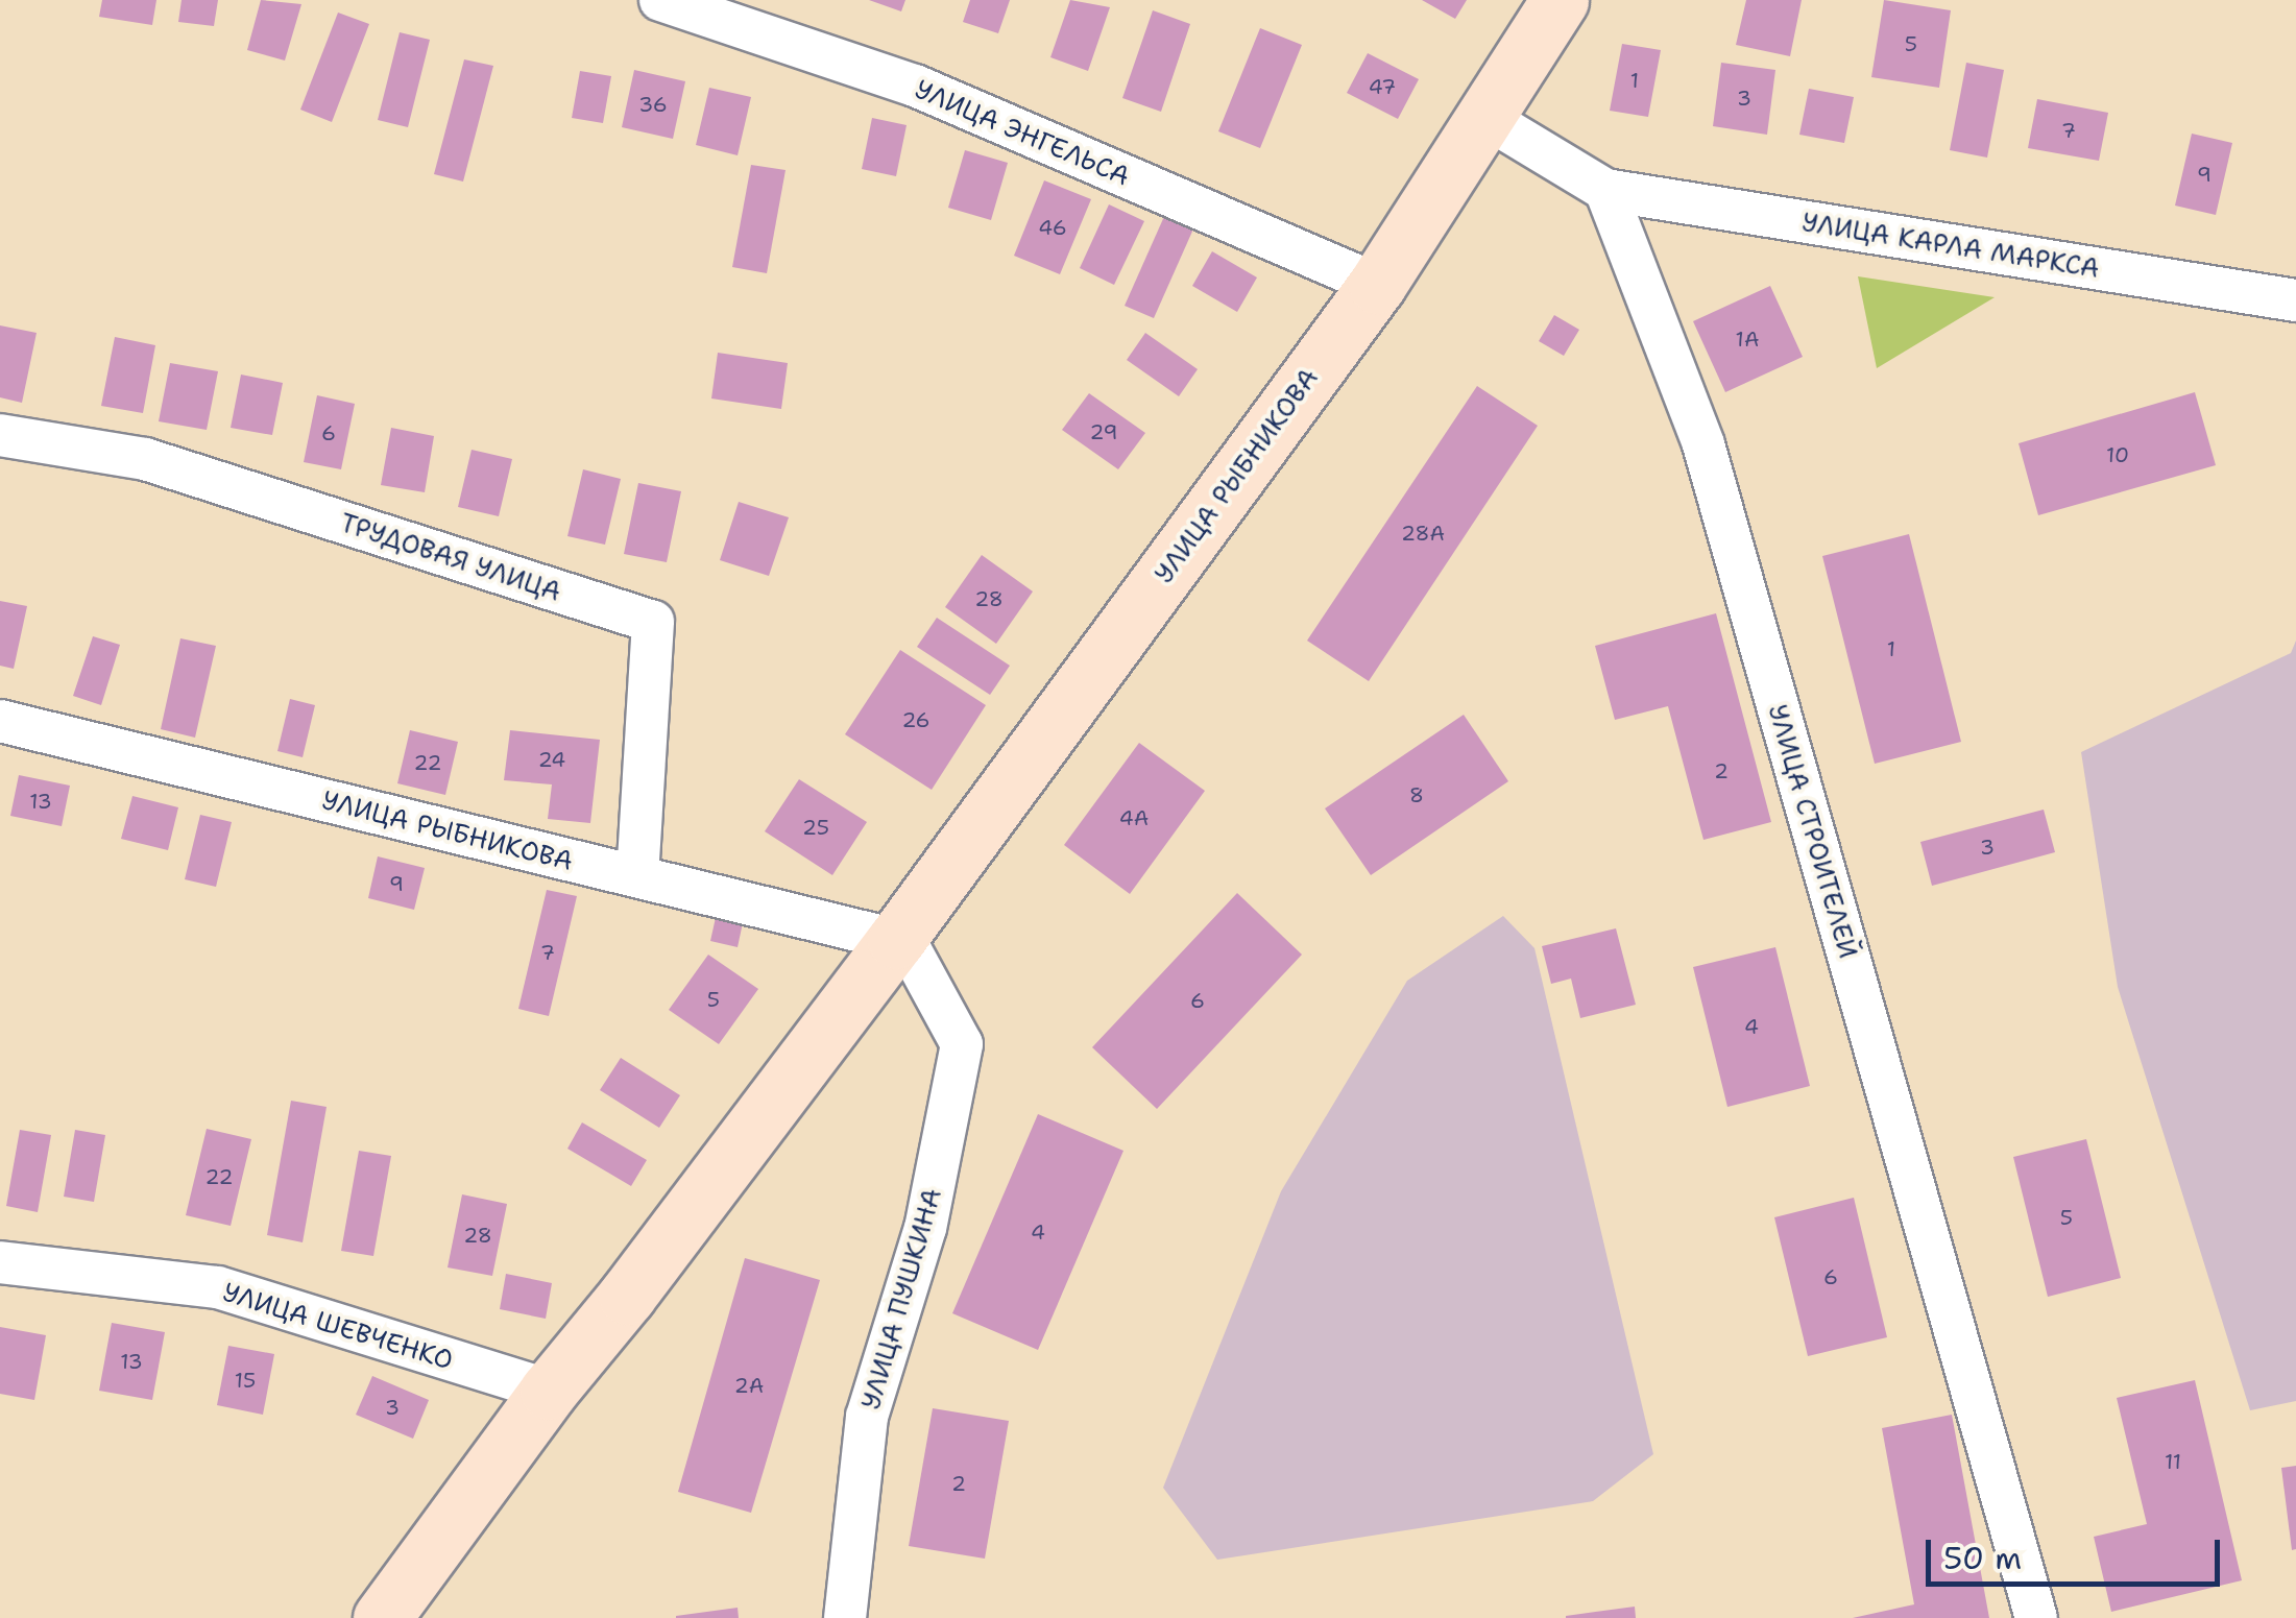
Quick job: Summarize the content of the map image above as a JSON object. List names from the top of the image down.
{
  "streets": {
    "street": [
      "УЛИЦА ЭНГЕЛЬСА",
      "УЛИЦА КАРЛА МАРКСА",
      "УЛИЦА РЫБНИКОВА",
      "ТРУДОВАЯ УЛИЦА",
      "УЛИЦА СТРОИТЕЛЕЙ",
      "УЛИЦА ПУШКИНА",
      "УЛИЦА ШЕВЧЕНКО"
    ]
  },
  "crossings": [
    ["УЛИЦА ЭНГЕЛЬСА", "УЛИЦА РЫБНИКОВА"],
    ["УЛИЦА КАРЛА МАРКСА", "УЛИЦА СТРОИТЕЛЕЙ"],
    ["УЛИЦА РЫБНИКОВА", "ТРУДОВАЯ УЛИЦА"],
    ["УЛИЦА РЫБНИКОВА", "УЛИЦА ПУШКИНА"],
    ["УЛИЦА РЫБНИКОВА", "УЛИЦА ШЕВЧЕНКО"]
  ],
  "house_numbers": [
    "5",
    "1",
    "47",
    "3",
    "36",
    "7",
    "9",
    "46",
    "1А",
    "29",
    "6",
    "10",
    "28А",
    "28",
    "1",
    "26",
    "24",
    "22",
    "2",
    "8",
    "13",
    "4А",
    "25",
    "3",
    "9",
    "7",
    "5",
    "6",
    "4",
    "22",
    "5",
    "4",
    "28",
    "6",
    "13",
    "15",
    "2А",
    "3",
    "11",
    "2"
  ],
  "scale_bar": "50 m"
}
